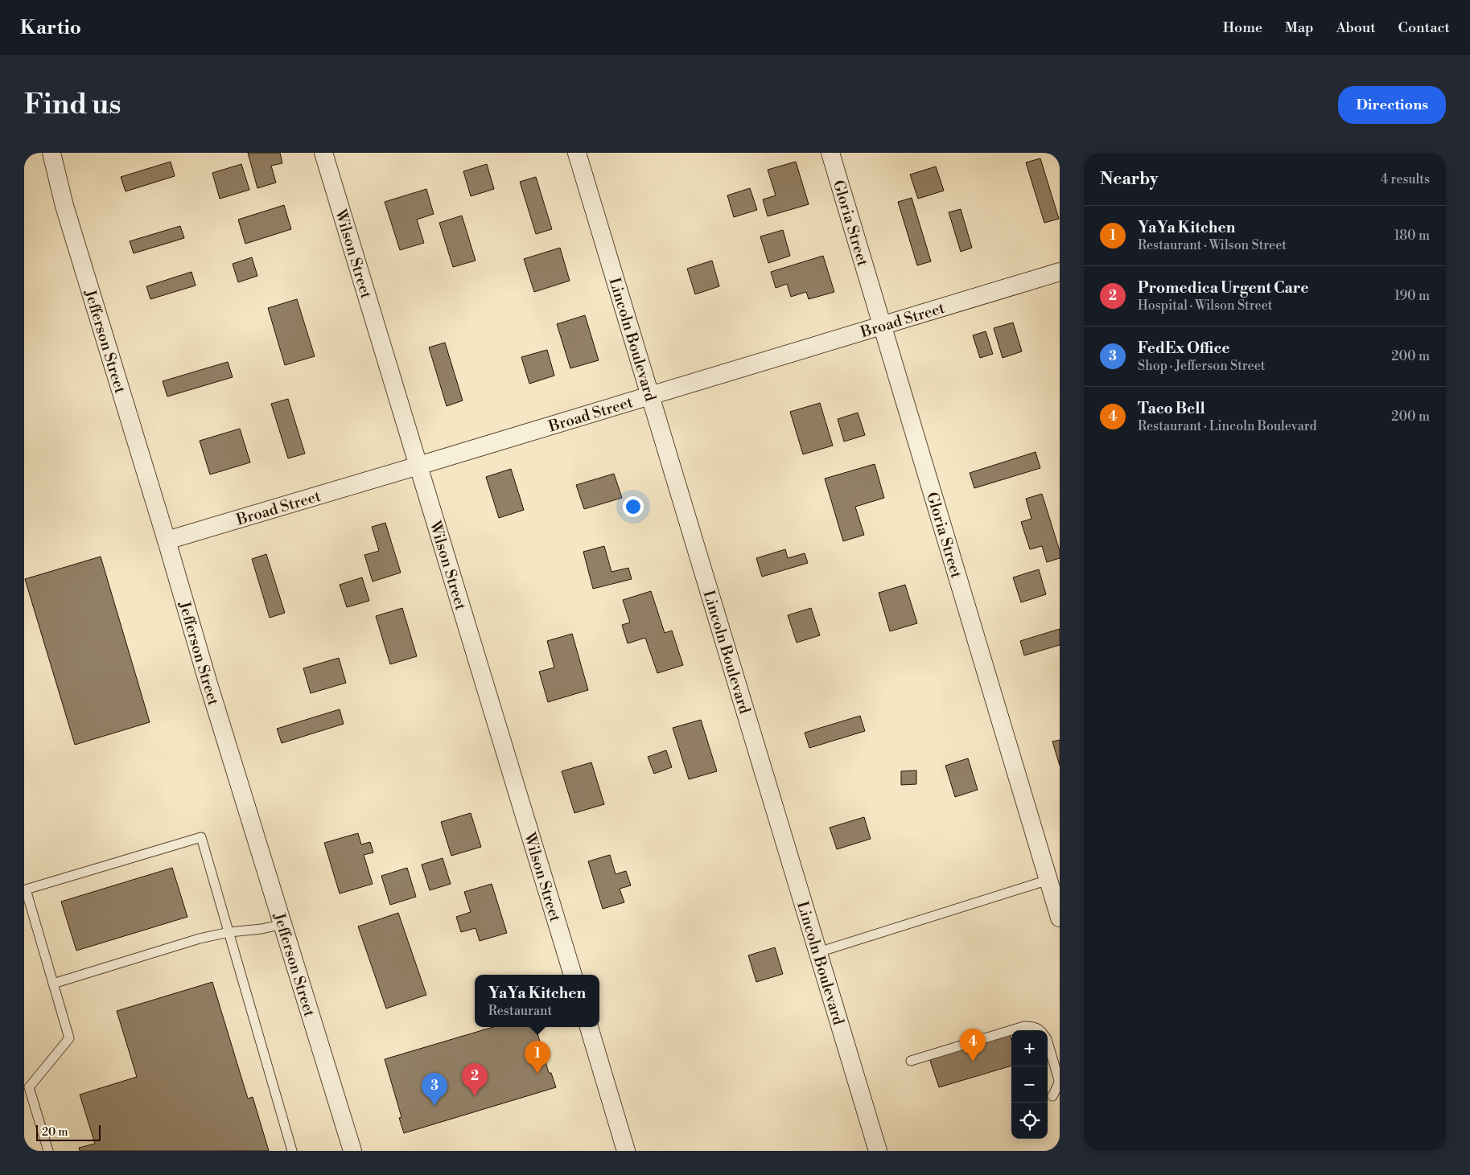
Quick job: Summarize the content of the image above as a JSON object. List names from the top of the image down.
{
  "streets": {
    "street": [
      "Gloria Street",
      "Wilson Street",
      "Broad Street",
      "Lincoln Boulevard",
      "Jefferson Street"
    ]
  },
  "crossings": [
    ["Gloria Street", "Broad Street"],
    ["Wilson Street", "Broad Street"],
    ["Broad Street", "Lincoln Boulevard"],
    ["Broad Street", "Jefferson Street"]
  ],
  "scale_bar": "20 m",
  "page": {
    "header": "Kartio",
    "nav": [
      "Home",
      "Map",
      "About",
      "Contact"
    ],
    "buttons": "Directions",
    "title": "Find us",
    "heading": ["Nearby", "4 results"],
    "list": [
      {
        "mark": "1",
        "name": "YaYa Kitchen",
        "note": "Restaurant · Wilson Street",
        "value": "180 m"
      },
      {
        "mark": "2",
        "name": "Promedica Urgent Care",
        "note": "Hospital · Wilson Street",
        "value": "190 m"
      },
      {
        "mark": "3",
        "name": "FedEx Office",
        "note": "Shop · Jefferson Street",
        "value": "200 m"
      },
      {
        "mark": "4",
        "name": "Taco Bell",
        "note": "Restaurant · Lincoln Boulevard",
        "value": "200 m"
      }
    ],
    "popup": ["YaYa Kitchen", "Restaurant"],
    "pins": [
      "4",
      "1",
      "2",
      "3"
    ],
    "map_buttons": ["+", "−"],
    "scale": "20 m"
  }
}
